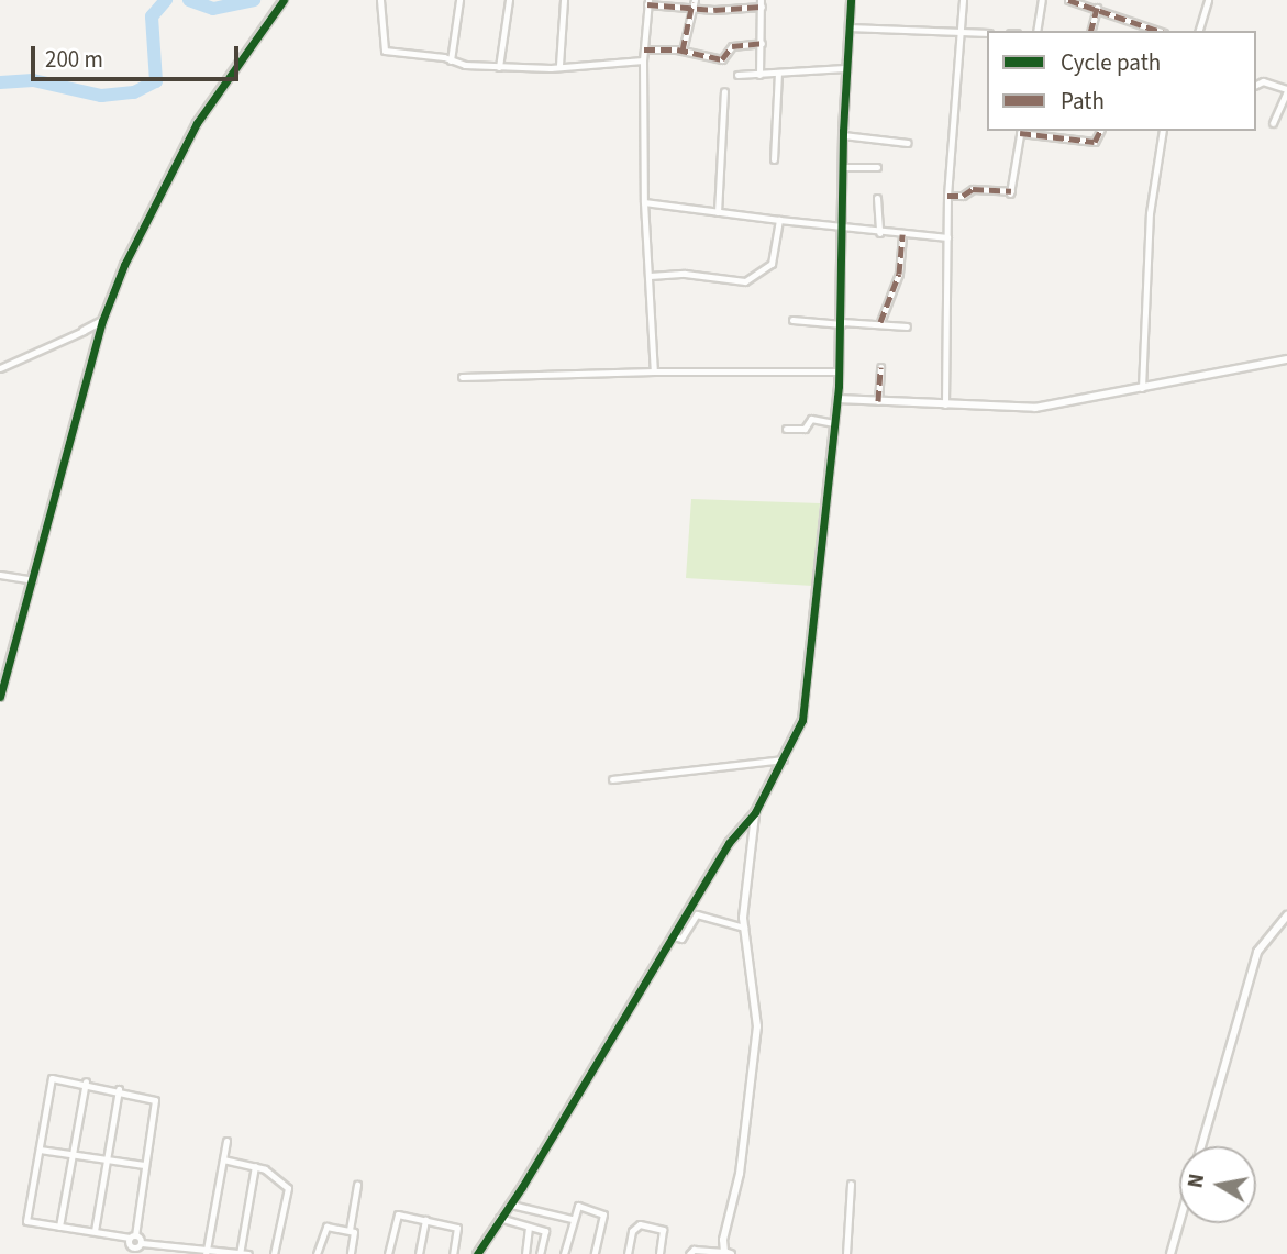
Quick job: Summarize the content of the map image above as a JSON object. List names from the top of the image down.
{
  "legend": ["Cycle path", "Path"],
  "scale_bar": "200 m",
  "north": "left"
}
